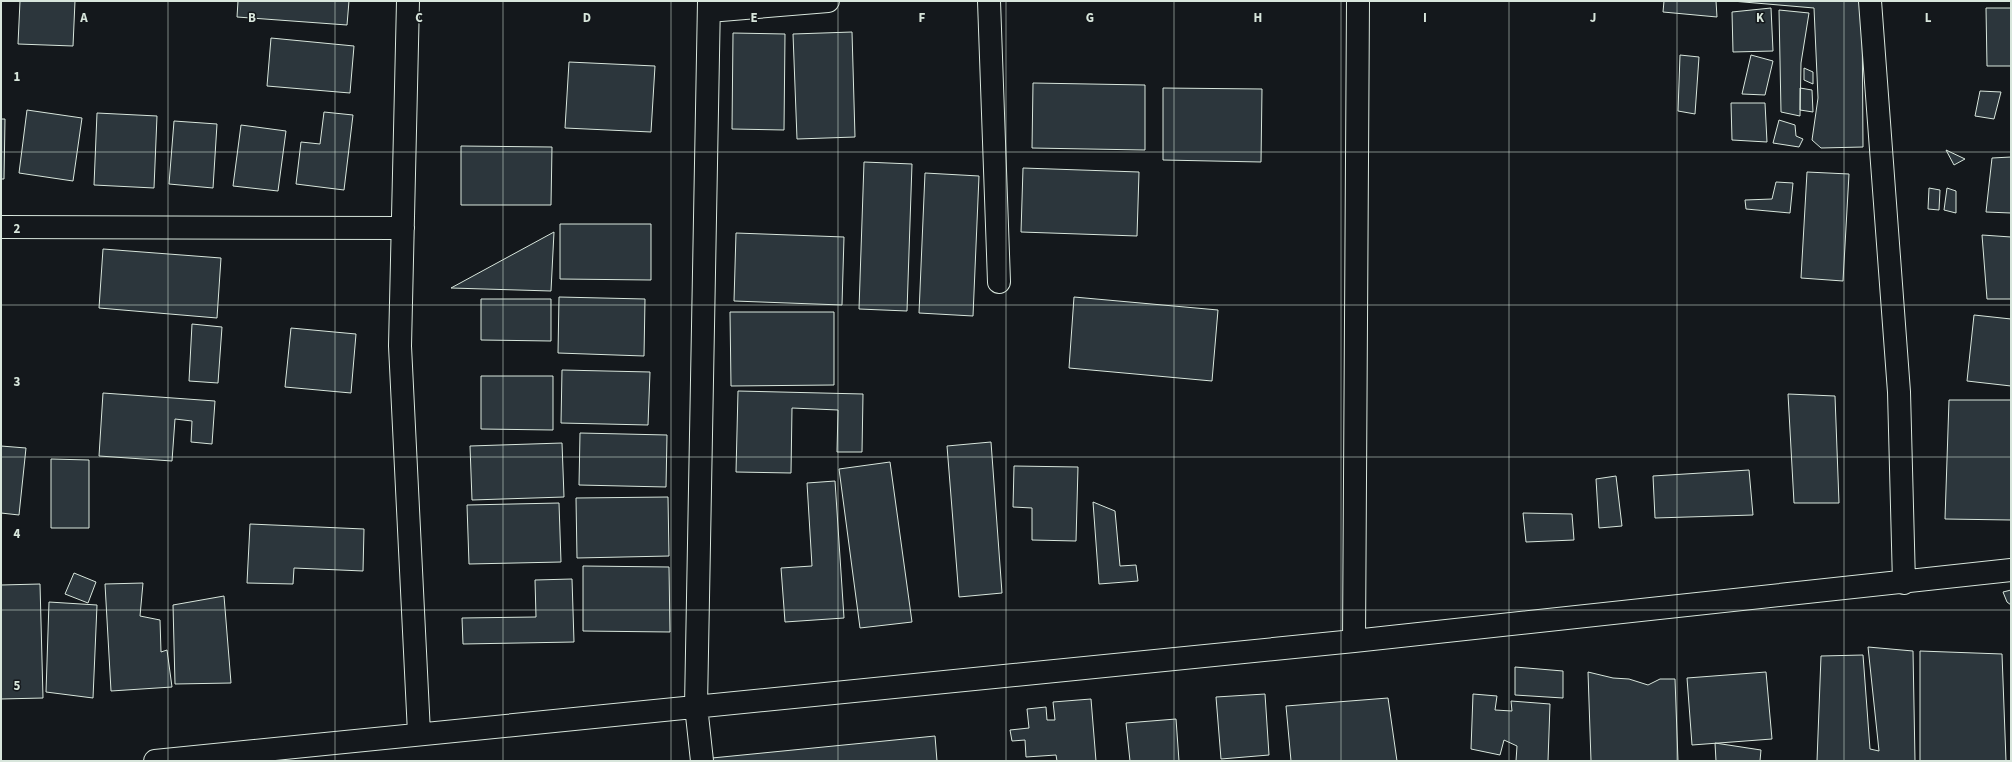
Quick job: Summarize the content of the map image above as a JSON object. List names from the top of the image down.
{
  "grid": {
    "columns": [
      "A",
      "B",
      "C",
      "D",
      "E",
      "F",
      "G",
      "H",
      "I",
      "J",
      "K",
      "L"
    ],
    "rows": [
      "1",
      "2",
      "3",
      "4",
      "5"
    ]
  }
}
